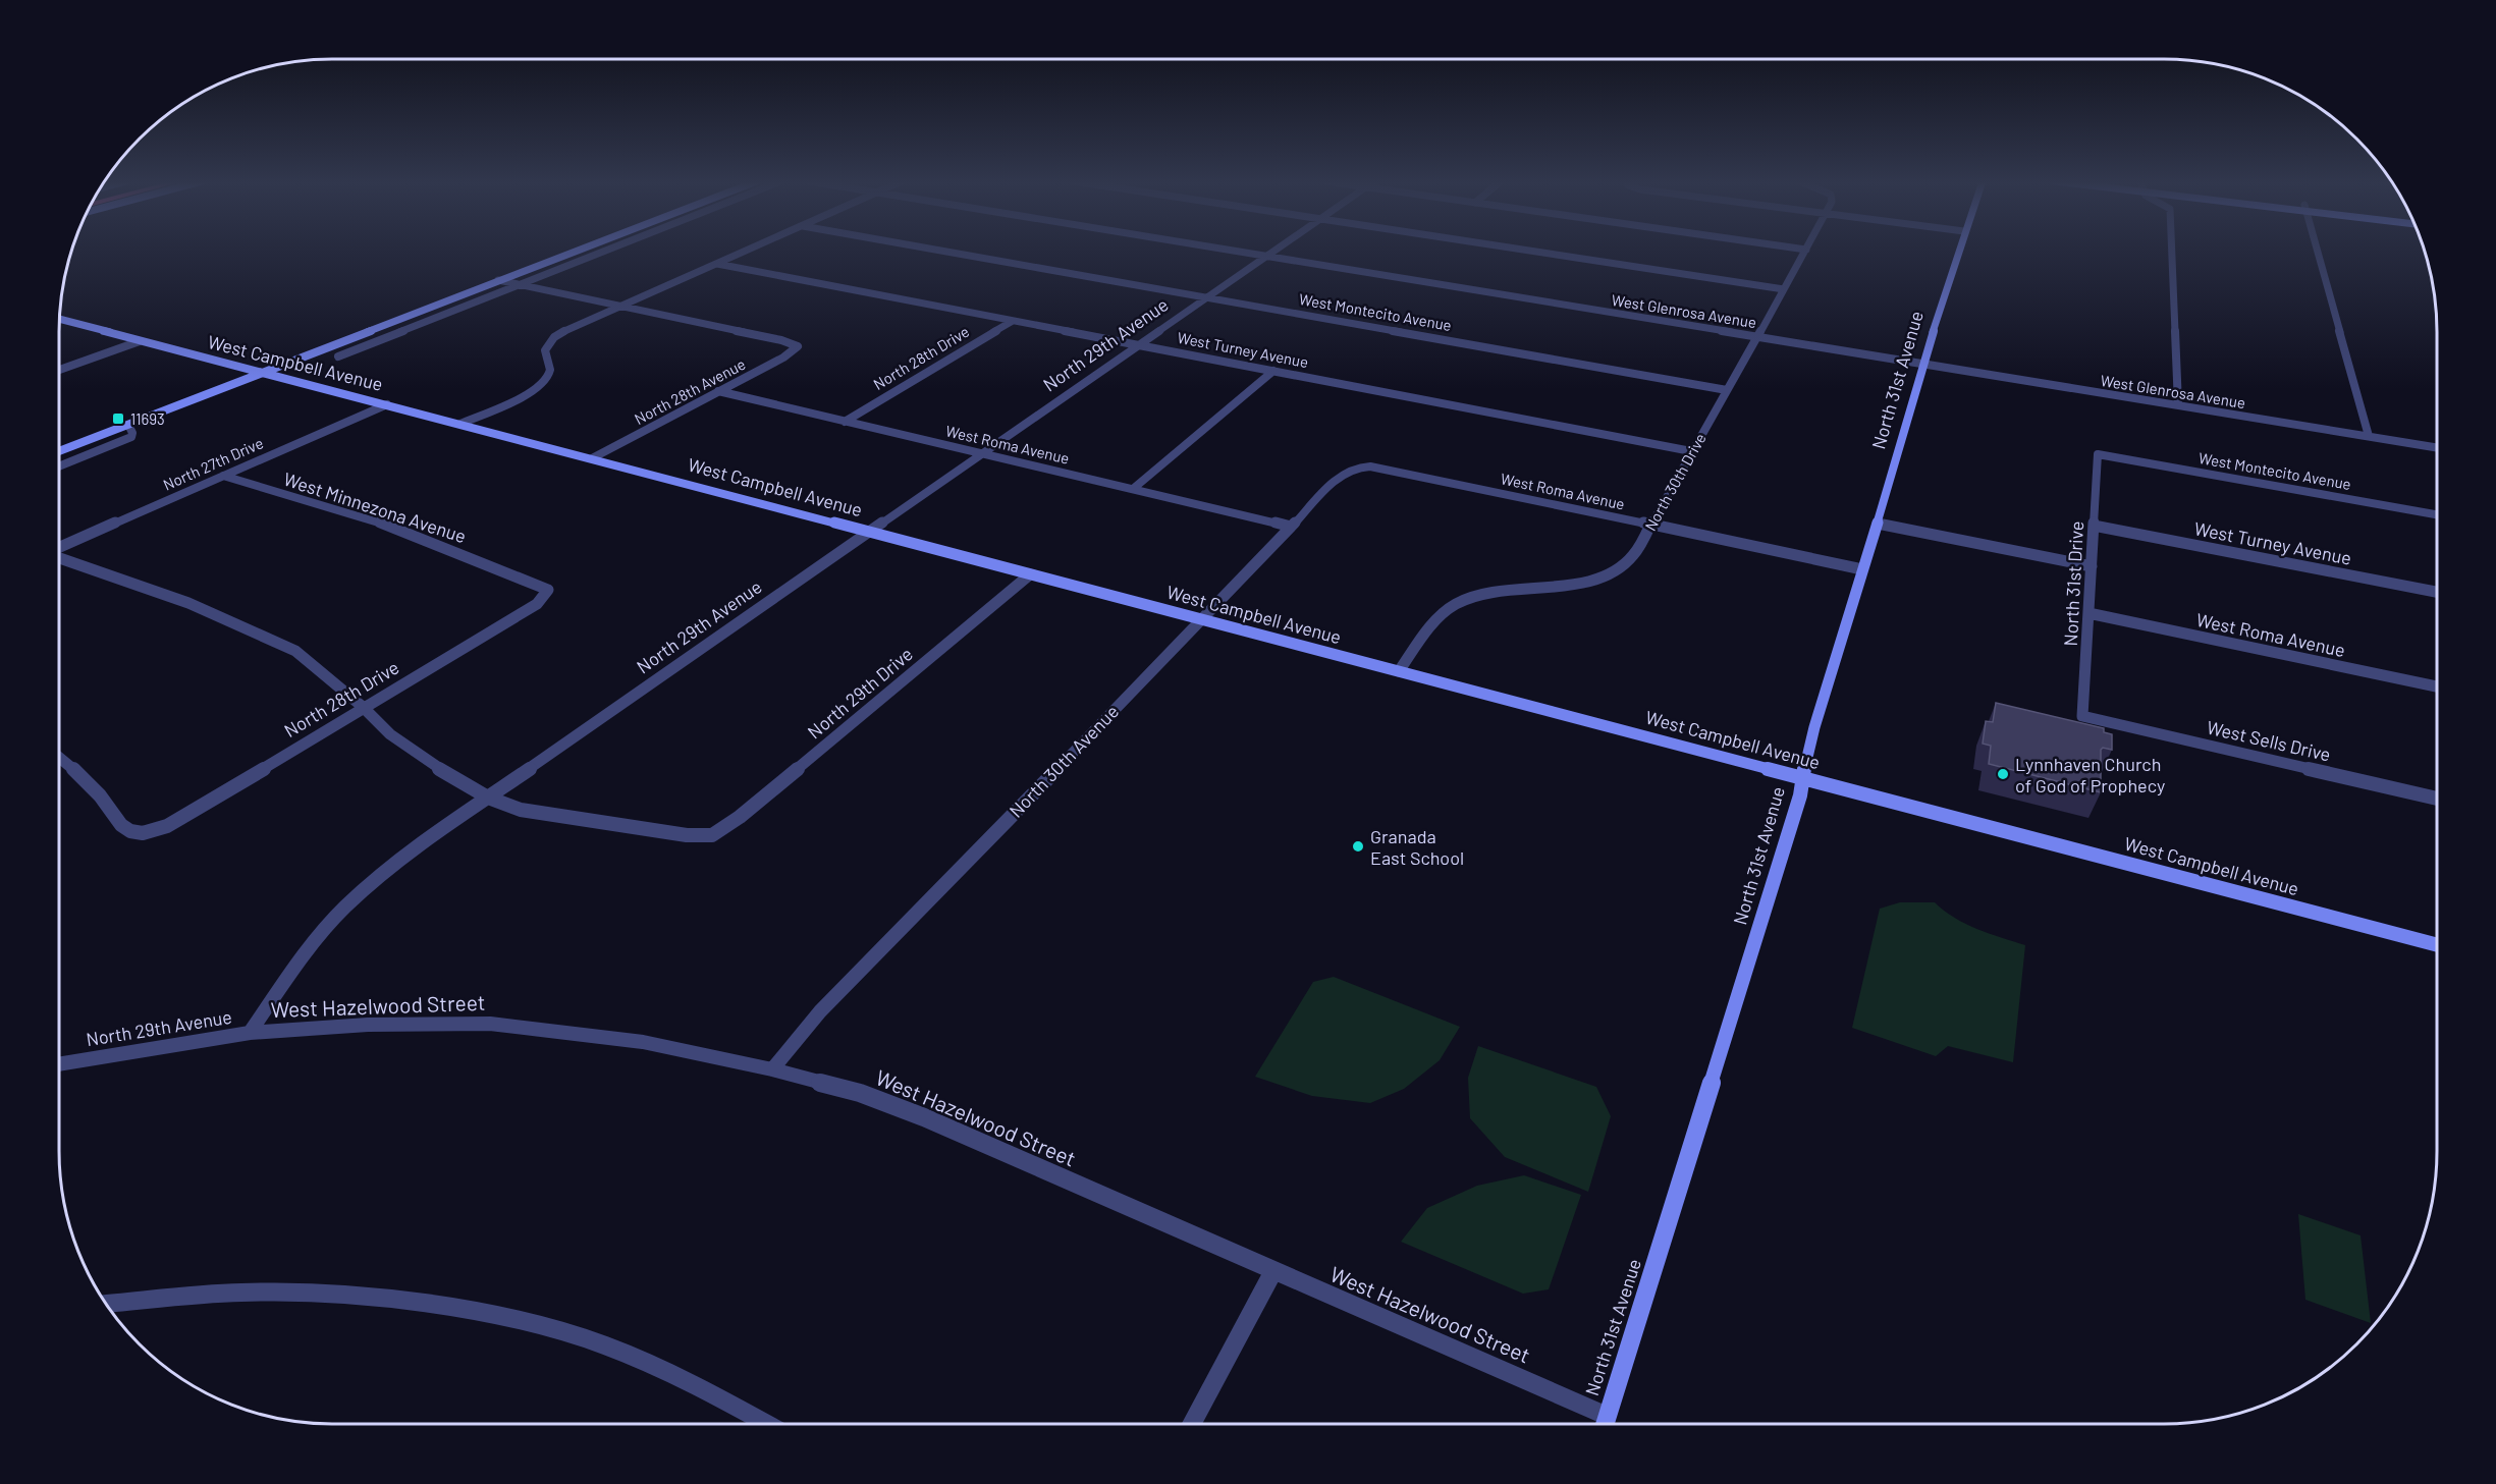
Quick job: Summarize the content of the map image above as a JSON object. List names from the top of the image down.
{
  "streets": {
    "street": [
      "West Glenrosa Avenue",
      "West Montecito Avenue",
      "North 29th Avenue",
      "West Turney Avenue",
      "North 28th Drive",
      "West Campbell Avenue",
      "North 31st Avenue",
      "North 28th Avenue",
      "West Roma Avenue",
      "North 27th Drive",
      "North 30th Drive",
      "West Minnezona Avenue",
      "North 31st Drive",
      "North 29th Drive",
      "West Sells Drive",
      "North 30th Avenue",
      "West Hazelwood Street"
    ]
  },
  "crossings": [
    ["West Glenrosa Avenue", "North 29th Avenue"],
    ["West Glenrosa Avenue", "North 31st Avenue"],
    ["West Glenrosa Avenue", "North 30th Drive"],
    ["West Montecito Avenue", "North 29th Avenue"],
    ["West Montecito Avenue", "North 30th Drive"],
    ["West Montecito Avenue", "North 31st Drive"],
    ["North 29th Avenue", "West Turney Avenue"],
    ["North 29th Avenue", "West Campbell Avenue"],
    ["North 29th Avenue", "West Roma Avenue"],
    ["North 29th Avenue", "North 29th Drive"],
    ["North 29th Avenue", "West Hazelwood Street"],
    ["West Turney Avenue", "North 28th Drive"],
    ["West Turney Avenue", "North 30th Drive"],
    ["West Turney Avenue", "North 31st Drive"],
    ["North 28th Drive", "West Roma Avenue"],
    ["North 28th Drive", "West Minnezona Avenue"],
    ["West Campbell Avenue", "North 31st Avenue"],
    ["West Campbell Avenue", "North 28th Avenue"],
    ["West Campbell Avenue", "North 27th Drive"],
    ["West Campbell Avenue", "North 30th Drive"],
    ["West Campbell Avenue", "North 29th Drive"],
    ["West Campbell Avenue", "North 30th Avenue"],
    ["North 31st Avenue", "West Roma Avenue"],
    ["North 31st Avenue", "West Hazelwood Street"],
    ["North 28th Avenue", "West Roma Avenue"],
    ["West Roma Avenue", "North 30th Drive"],
    ["West Roma Avenue", "North 31st Drive"],
    ["West Roma Avenue", "North 30th Avenue"],
    ["North 27th Drive", "West Minnezona Avenue"],
    ["North 31st Drive", "West Sells Drive"],
    ["North 30th Avenue", "West Hazelwood Street"]
  ],
  "places": {
    "transit": ["11693"],
    "other": ["Lynnhaven Church of God of Prophecy", "Granada East School"]
  }
}
